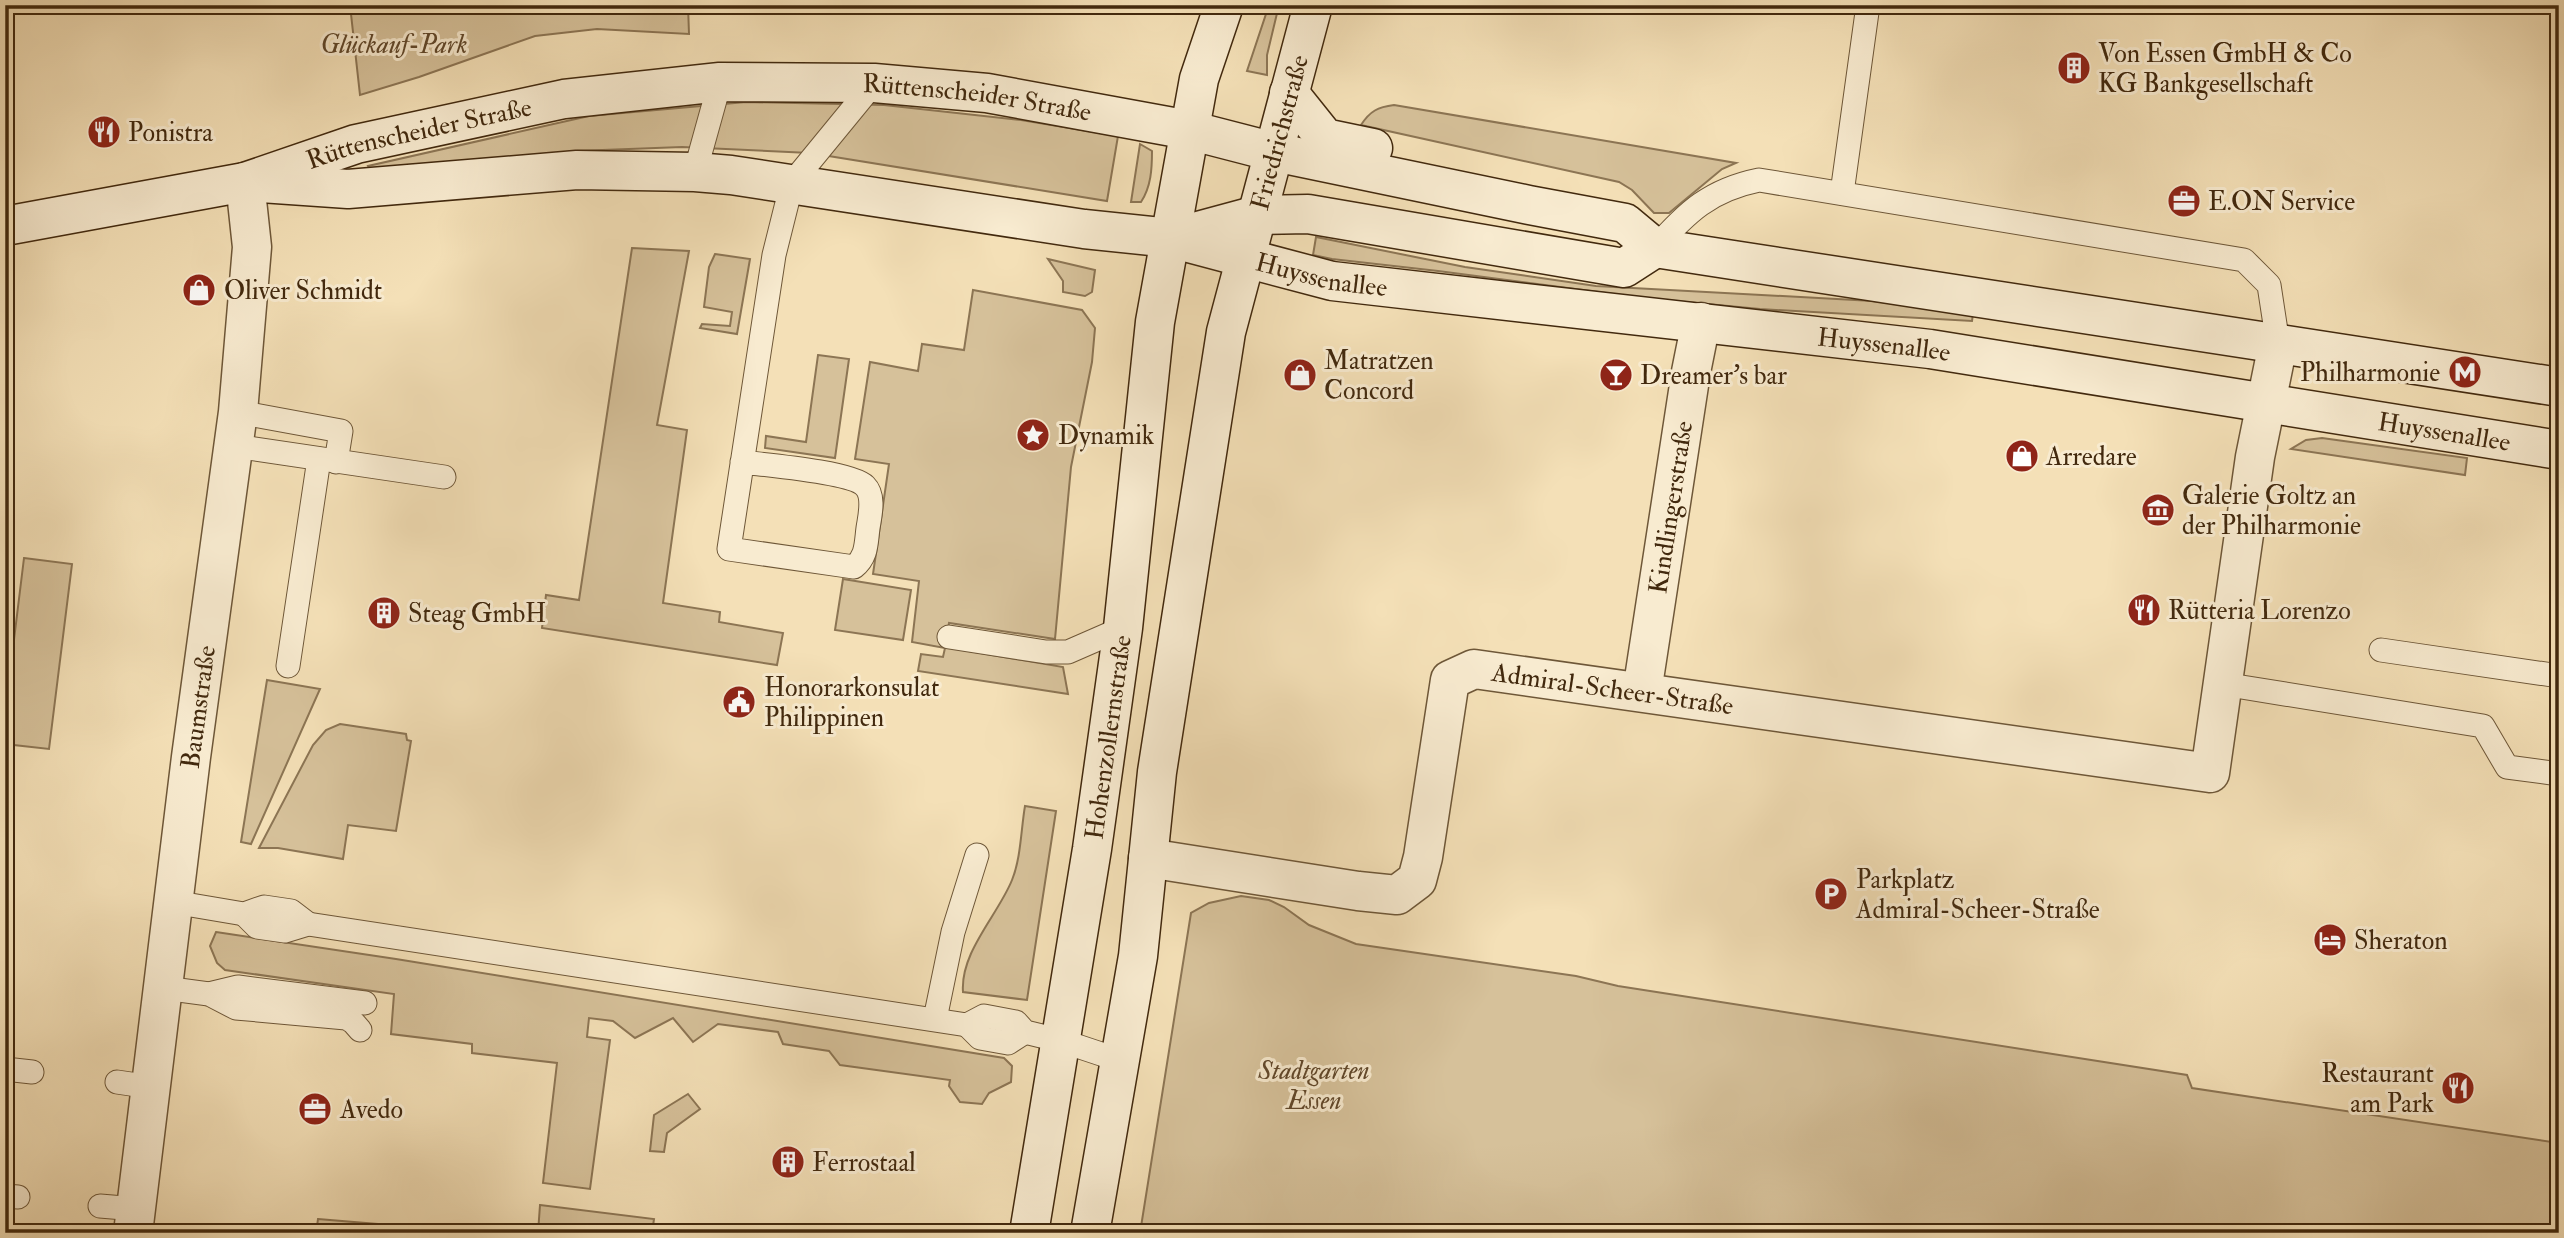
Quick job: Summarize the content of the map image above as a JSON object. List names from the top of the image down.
{
  "streets": {
    "street": [
      "Rüttenscheider Straße",
      "Friedrichstraße",
      "Huyssenallee",
      "Kindlingerstraße",
      "Admiral-Scheer-Straße",
      "Baumstraße",
      "Hohenzollernstraße"
    ]
  },
  "crossings": [
    ["Rüttenscheider Straße", "Friedrichstraße"],
    ["Rüttenscheider Straße", "Huyssenallee"],
    ["Rüttenscheider Straße", "Baumstraße"],
    ["Rüttenscheider Straße", "Hohenzollernstraße"],
    ["Friedrichstraße", "Huyssenallee"],
    ["Friedrichstraße", "Hohenzollernstraße"],
    ["Huyssenallee", "Kindlingerstraße"],
    ["Huyssenallee", "Hohenzollernstraße"],
    ["Kindlingerstraße", "Admiral-Scheer-Straße"],
    ["Admiral-Scheer-Straße", "Hohenzollernstraße"]
  ],
  "parks": ["Glückauf-Park", "Stadtgarten Essen"],
  "places": {
    "building": ["Von Essen GmbH & Co KG Bankgesellschaft", "Steag GmbH", "Ferrostaal"],
    "restaurant": ["Ponistra", "Rütteria Lorenzo", "Restaurant am Park"],
    "office": ["E.ON Service", "Avedo"],
    "shop": ["Oliver Schmidt", "Matratzen Concord", "Arredare"],
    "metro station": ["Philharmonie"],
    "bar": ["Dreamer's bar"],
    "place": ["Dynamik"],
    "museum": ["Galerie Goltz an der Philharmonie"],
    "public building": ["Honorarkonsulat Philippinen"],
    "parking": ["Parkplatz Admiral-Scheer-Straße"],
    "hotel": ["Sheraton"]
  }
}
